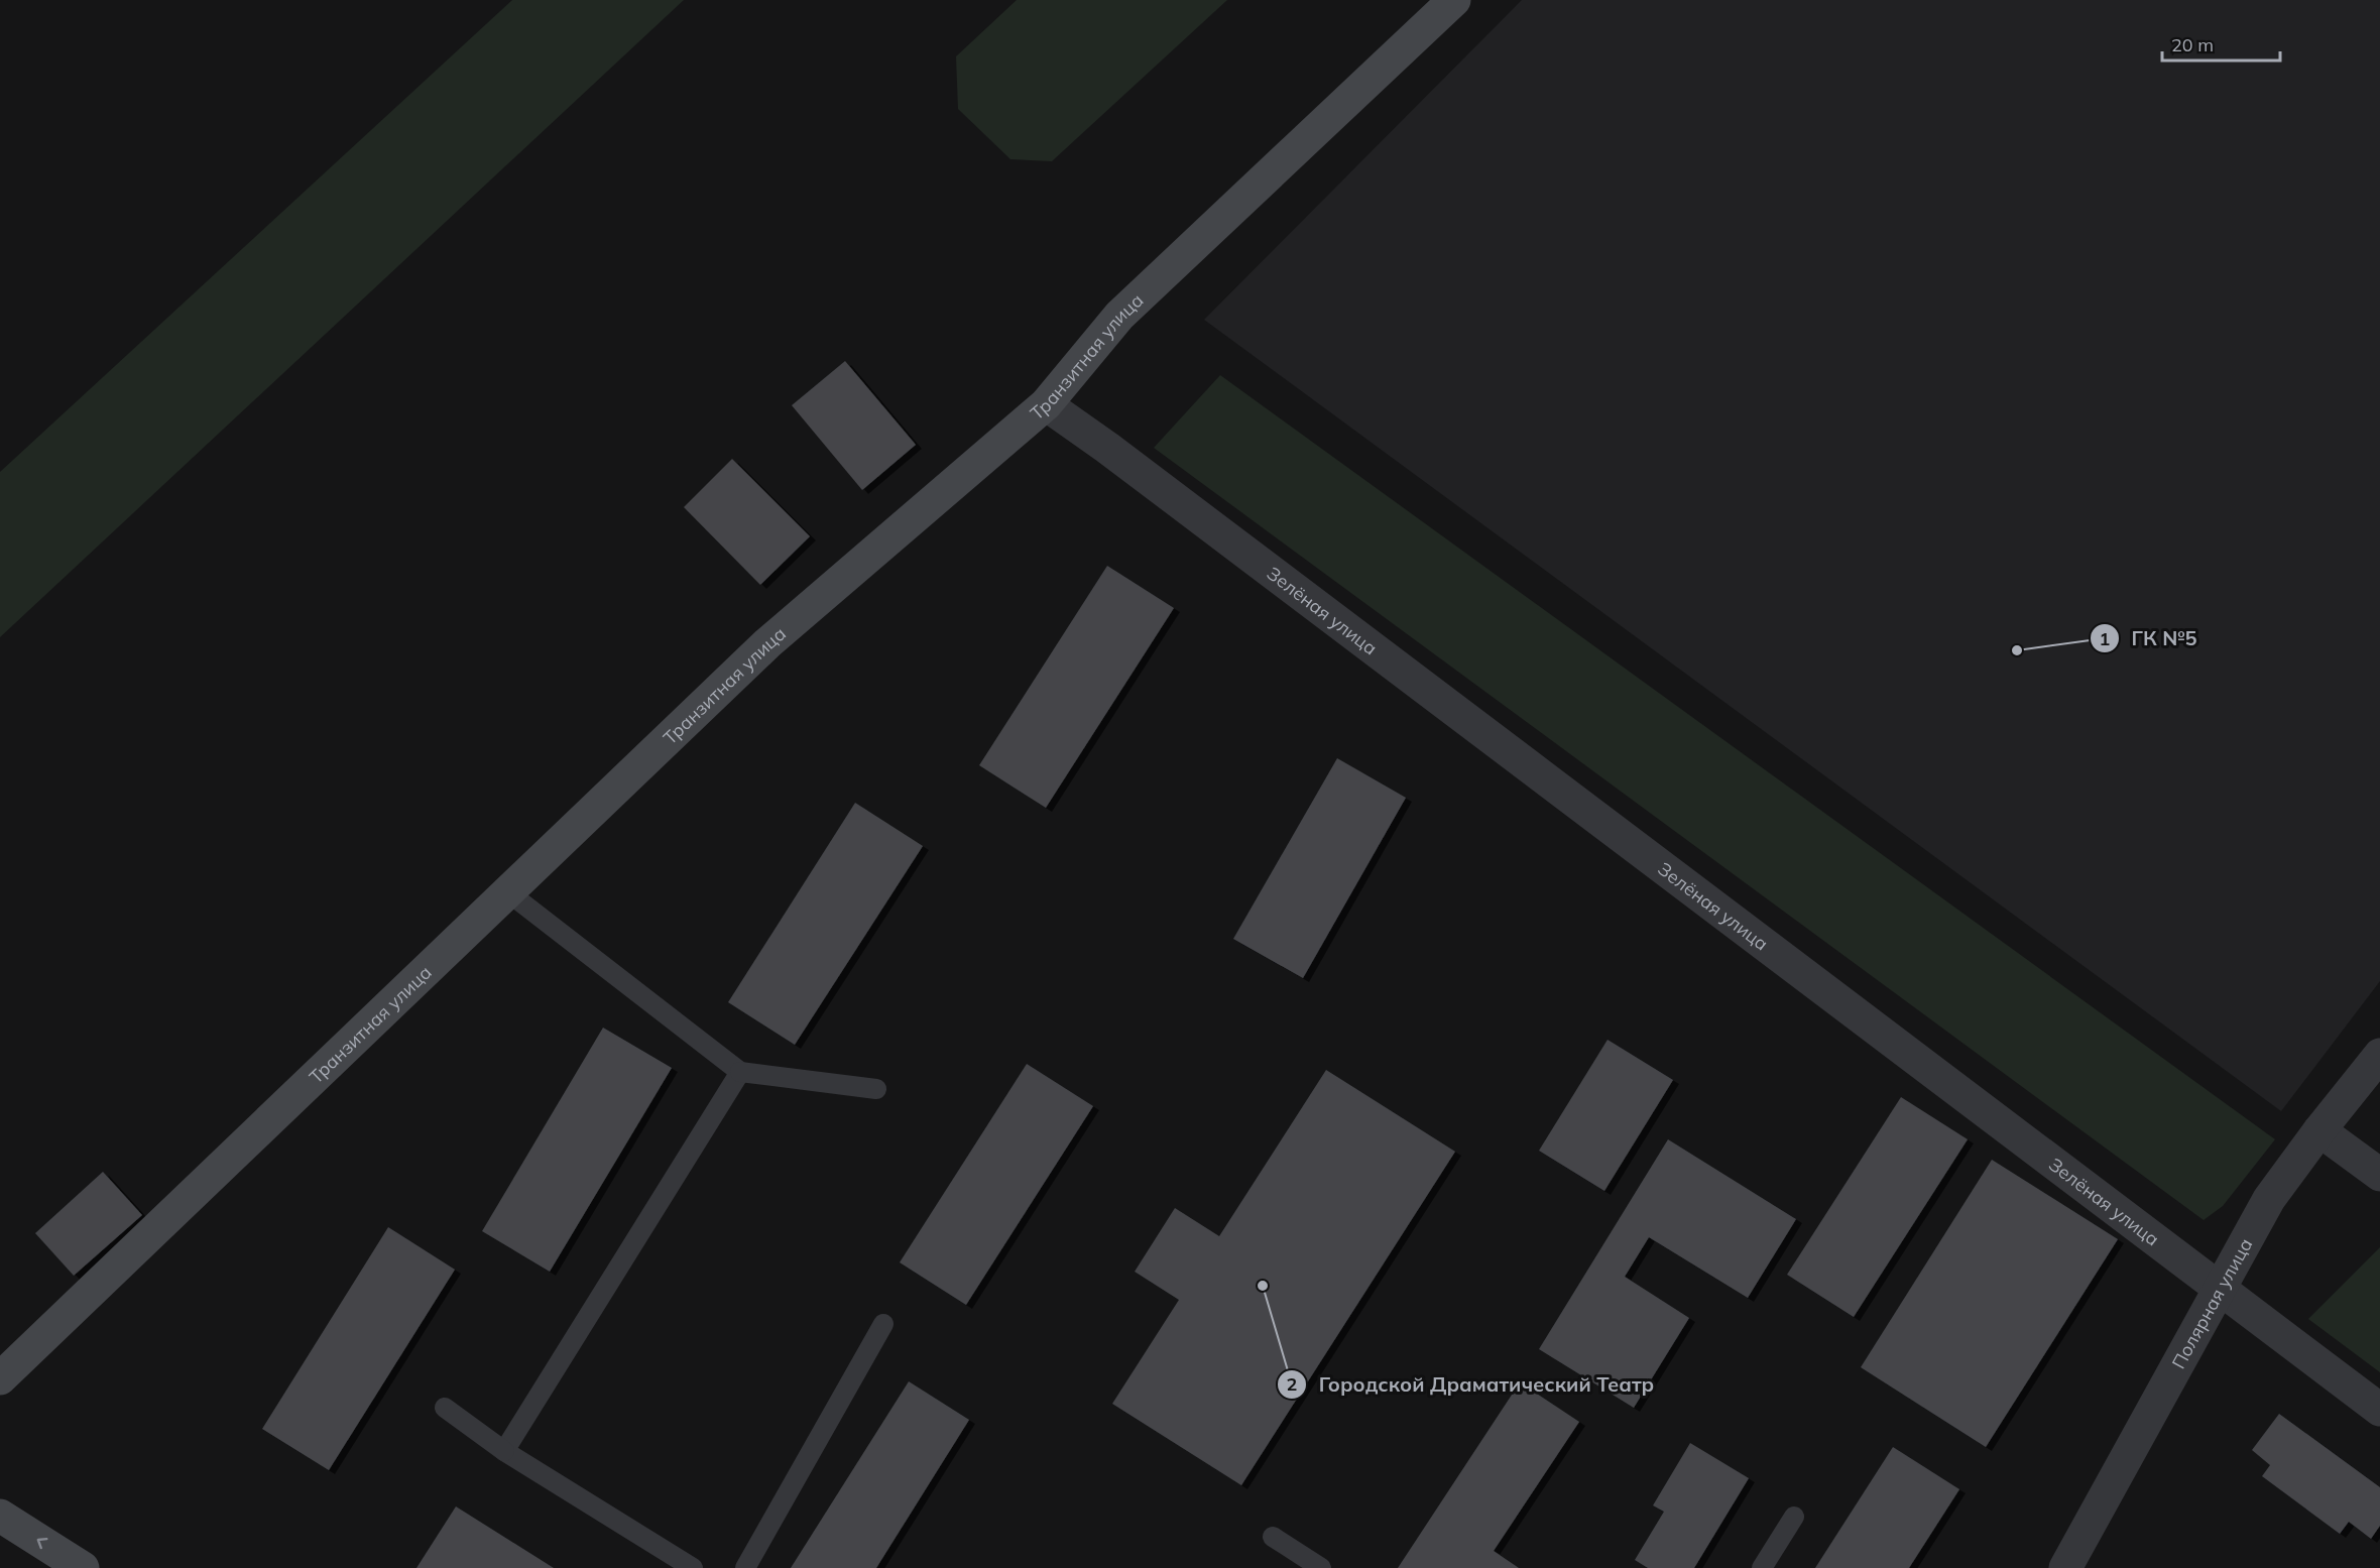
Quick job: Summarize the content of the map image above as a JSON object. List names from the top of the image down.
{
  "streets": {
    "street": ["Транзитная улица", "Зелёная улица", "Полярная улица"]
  },
  "crossings": [
    ["Транзитная улица", "Зелёная улица"],
    ["Зелёная улица", "Полярная улица"]
  ],
  "places": ["ГК №5", "Городской Драматический Театр"],
  "scale_bar": "20 m"
}
